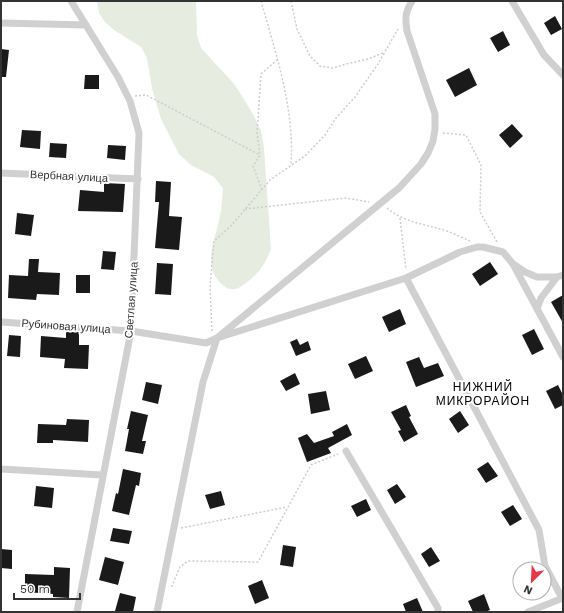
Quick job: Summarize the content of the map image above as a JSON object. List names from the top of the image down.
{
  "streets": {
    "street": ["Вербная улица", "Светлая улица", "Рубиновая улица"]
  },
  "crossings": [
    ["Вербная улица", "Светлая улица"],
    ["Светлая улица", "Рубиновая улица"]
  ],
  "districts": ["НИЖНИЙ МИКРОРАЙОН"],
  "scale_bar": "50 m",
  "north": "bottom left"
}
